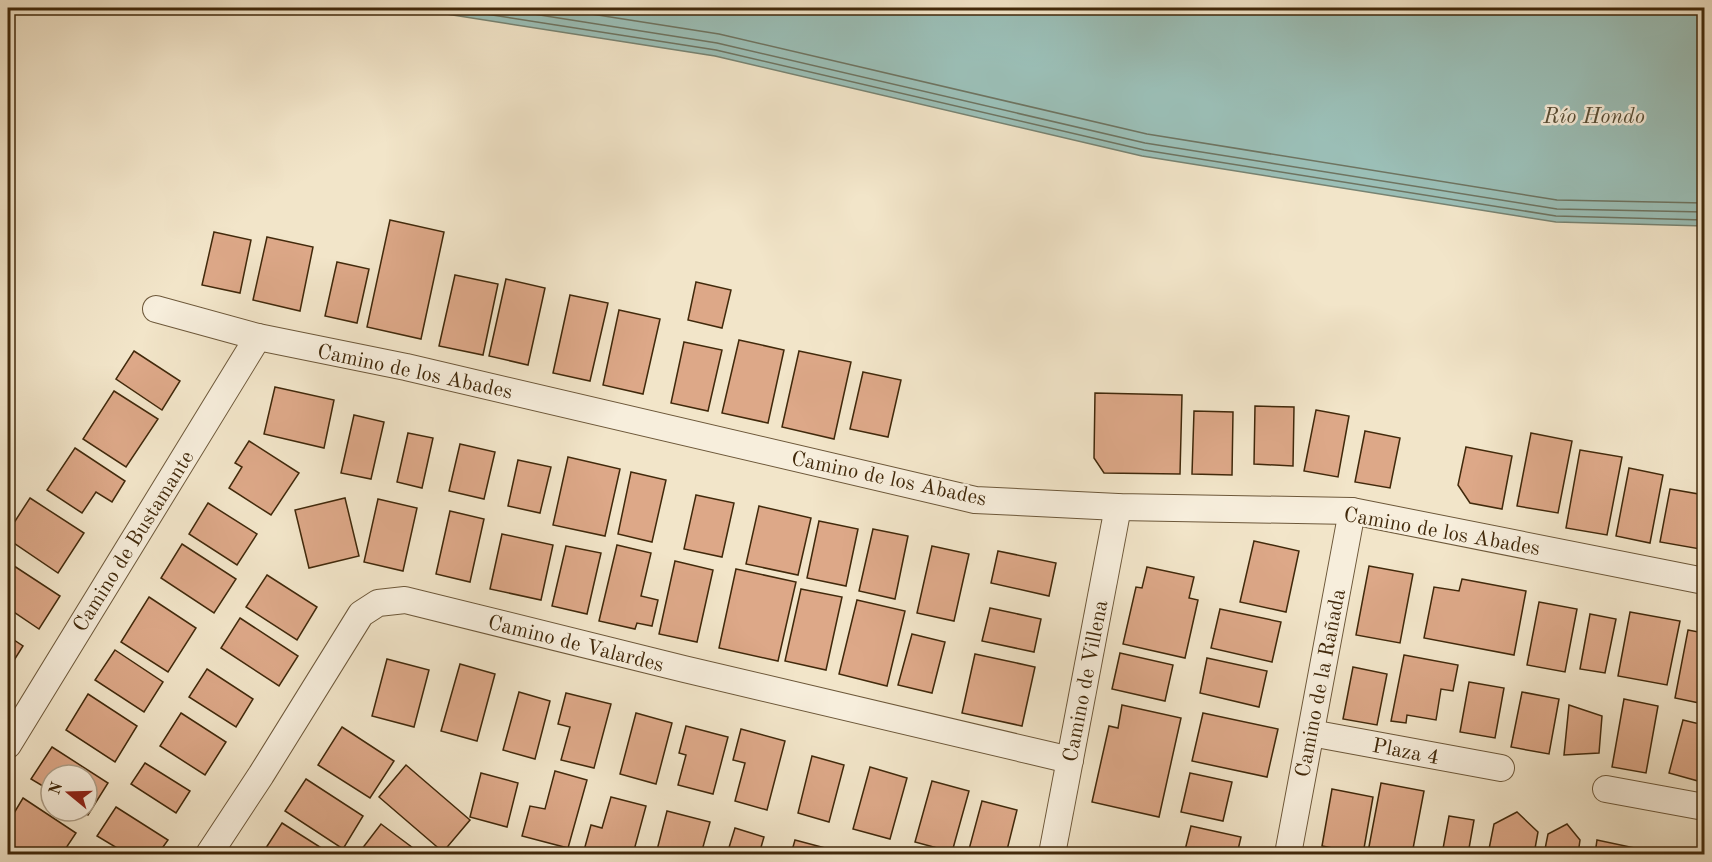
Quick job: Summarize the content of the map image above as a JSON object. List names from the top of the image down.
{
  "streets": {
    "street": [
      "Camino de los Abades",
      "Camino de Bustamante",
      "Camino de Valardes",
      "Camino de Villena",
      "Camino de la Rañada",
      "Plaza 4"
    ]
  },
  "crossings": [
    ["Camino de los Abades", "Camino de Bustamante"],
    ["Camino de los Abades", "Camino de Villena"],
    ["Camino de los Abades", "Camino de la Rañada"],
    ["Camino de Valardes", "Camino de Villena"],
    ["Camino de la Rañada", "Plaza 4"]
  ],
  "water": ["Río Hondo"],
  "north": "left"
}
